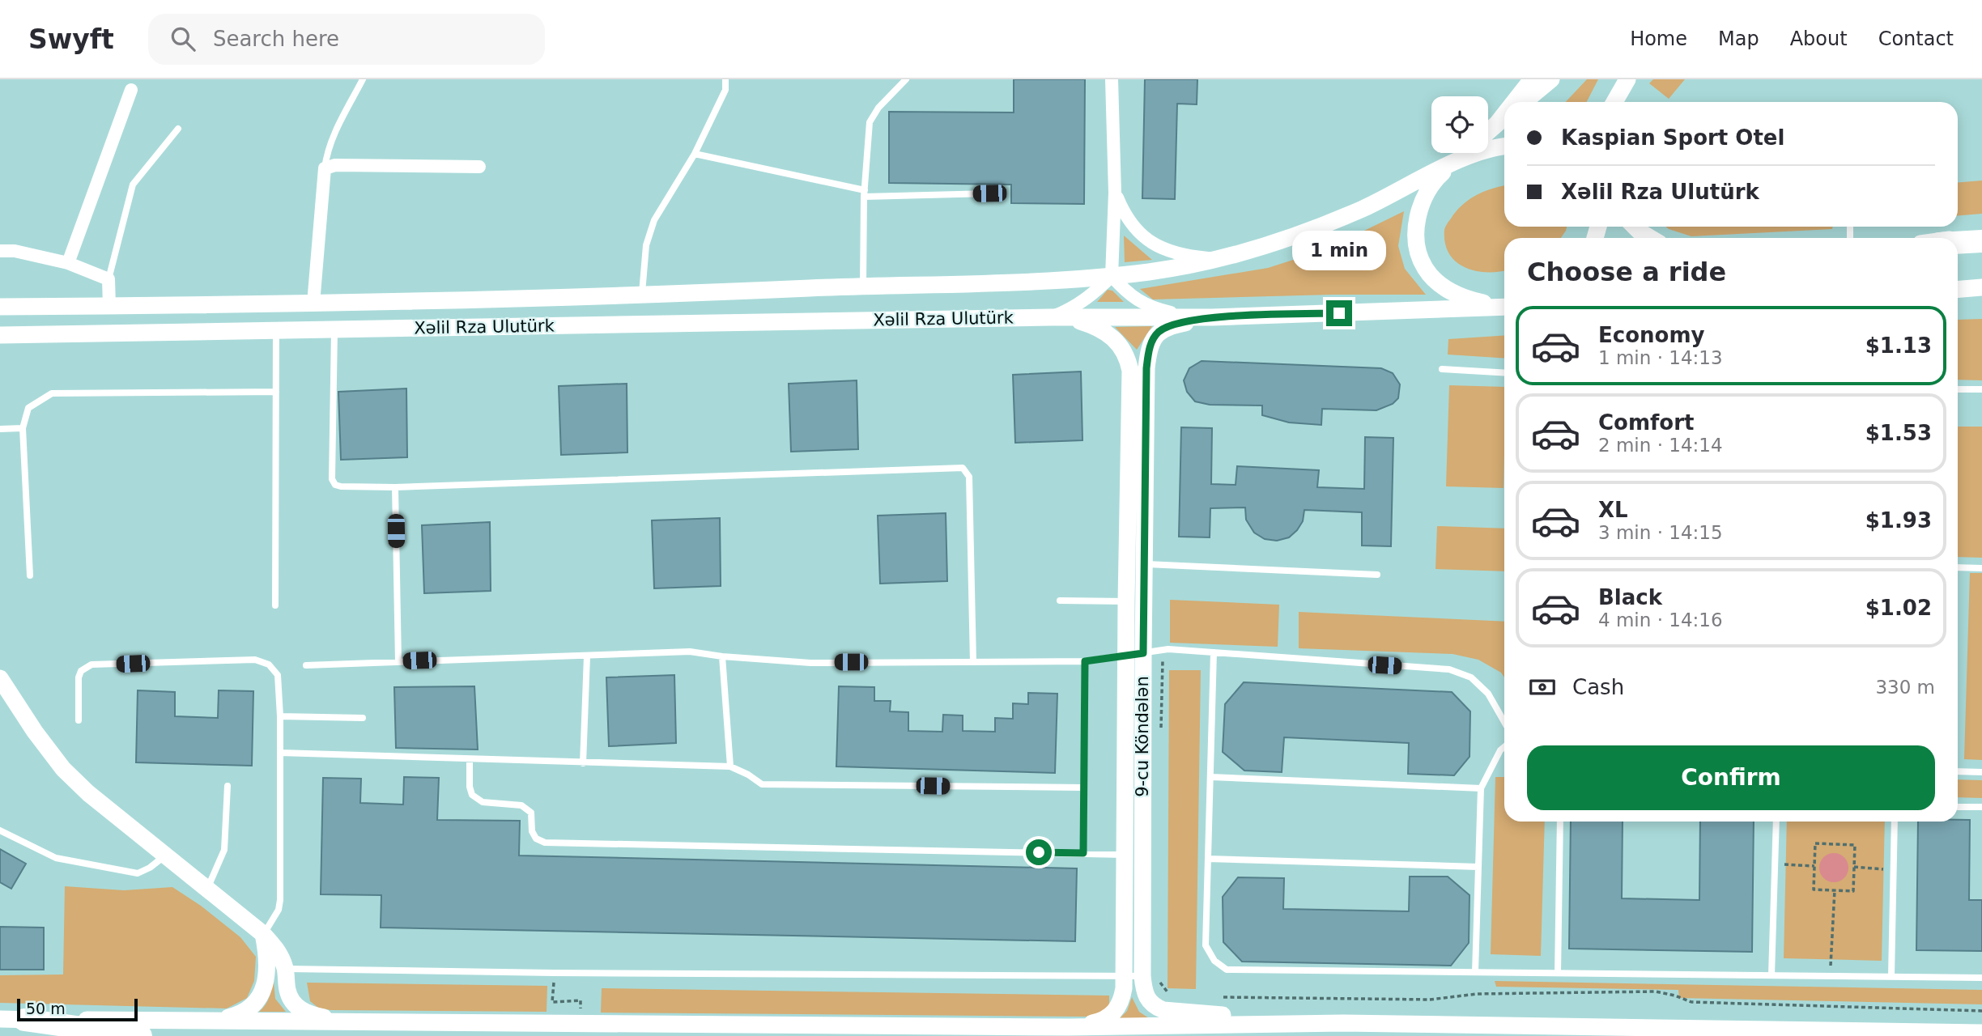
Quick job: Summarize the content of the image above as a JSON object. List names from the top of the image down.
{
  "streets": {
    "main road": ["Xəlil Rza Ulutürk", "9-cu Köndələn"]
  },
  "crossings": [
    ["Xəlil Rza Ulutürk", "9-cu Köndələn"]
  ],
  "scale_bar": "50 m",
  "page": {
    "header": "Swyft",
    "search": "Search here",
    "nav": [
      "Home",
      "Map",
      "About",
      "Contact"
    ],
    "banner": ["Kaspian Sport Otel", "Xəlil Rza Ulutürk"],
    "bubble": "1 min",
    "heading": "Choose a ride",
    "list": [
      {
        "name": "Economy",
        "note": "1 min · 14:13",
        "value": "$1.13"
      },
      {
        "name": "Comfort",
        "note": "2 min · 14:14",
        "value": "$1.53"
      },
      {
        "name": "XL",
        "note": "3 min · 14:15",
        "value": "$1.93"
      },
      {
        "name": "Black",
        "note": "4 min · 14:16",
        "value": "$1.02"
      }
    ],
    "pay": ["Cash", "330 m"],
    "buttons": "Confirm",
    "scale": "50 m"
  }
}
